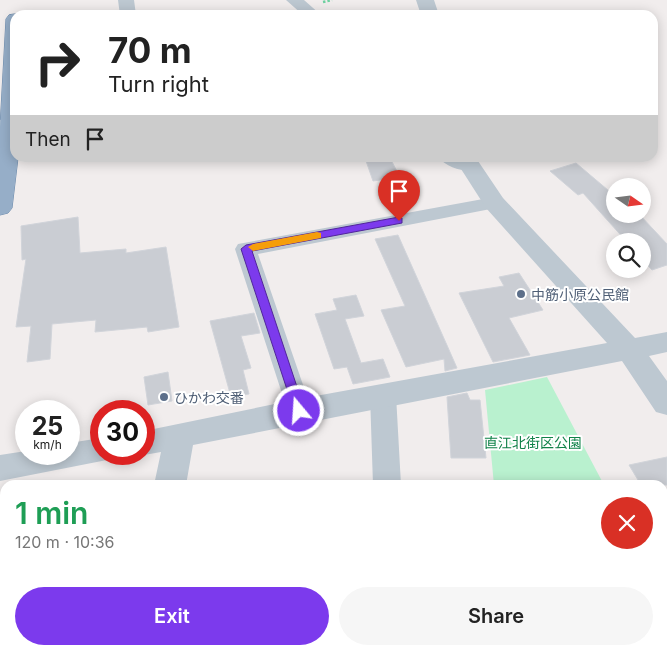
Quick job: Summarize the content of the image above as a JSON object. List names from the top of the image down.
{
  "parks": ["直江北街区公園"],
  "places": ["中筋小原公民館", "ひかわ交番"],
  "north": "right",
  "page": {
    "turn": ["70 m", "Turn right"],
    "then": "Then",
    "speed": "25 km/h",
    "limit": "30",
    "heading": ["1 min", "120 m · 10:36"],
    "buttons": ["Exit", "Share"]
  }
}
